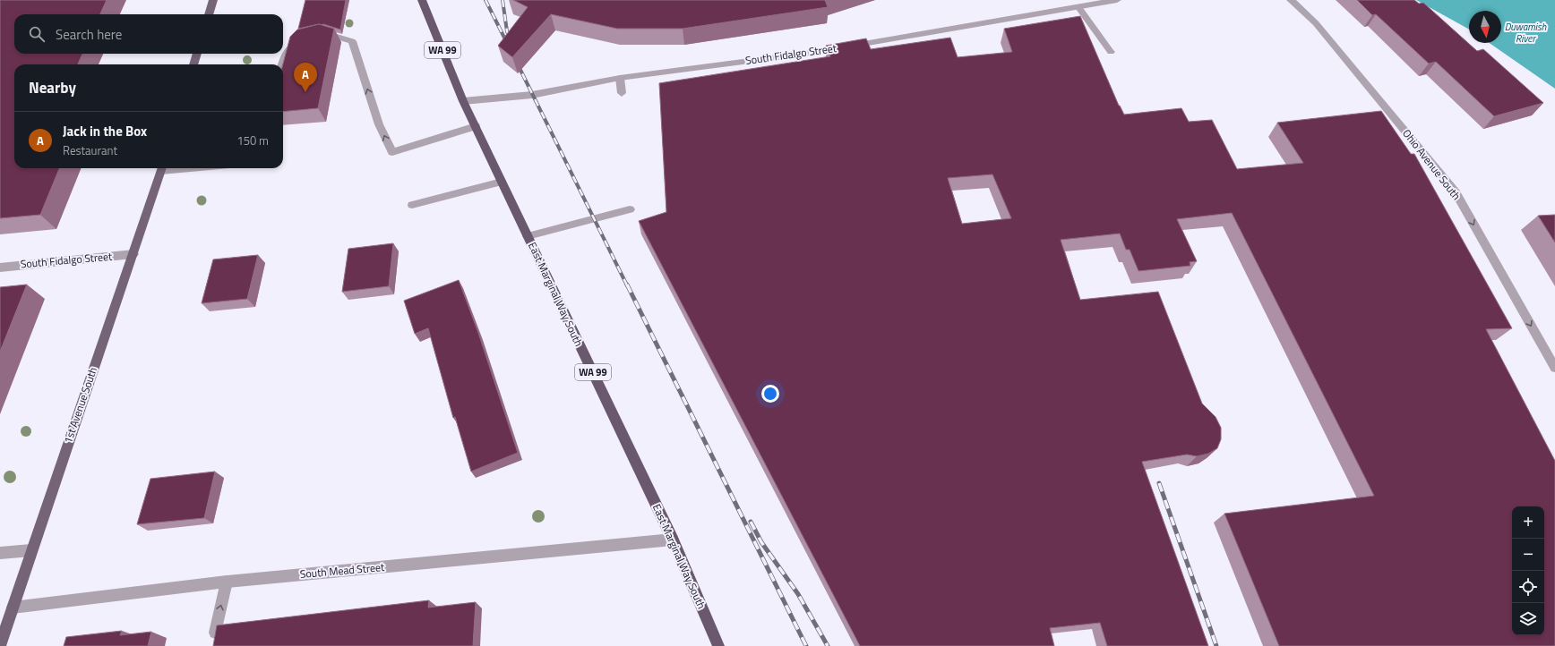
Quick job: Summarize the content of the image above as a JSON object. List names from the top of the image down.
{
  "streets": {
    "highway": ["WA 99", "East Marginal Way South"],
    "main road": ["1st Avenue South"],
    "street": ["South Fidalgo Street", "Ohio Avenue South", "South Mead Street"]
  },
  "crossings": [
    ["South Fidalgo Street", "East Marginal Way South"],
    ["South Fidalgo Street", "1st Avenue South"],
    ["East Marginal Way South", "South Mead Street"],
    ["1st Avenue South", "South Mead Street"]
  ],
  "one_way": ["Ohio Avenue South"],
  "water": ["Duwamish River"],
  "north": "bottom",
  "page": {
    "search": "Search here",
    "pins": "A",
    "heading": "Nearby",
    "list": [
      {
        "mark": "A",
        "name": "Jack in the Box",
        "note": "Restaurant",
        "value": "150 m"
      }
    ],
    "map_buttons": ["+", "−"]
  }
}
